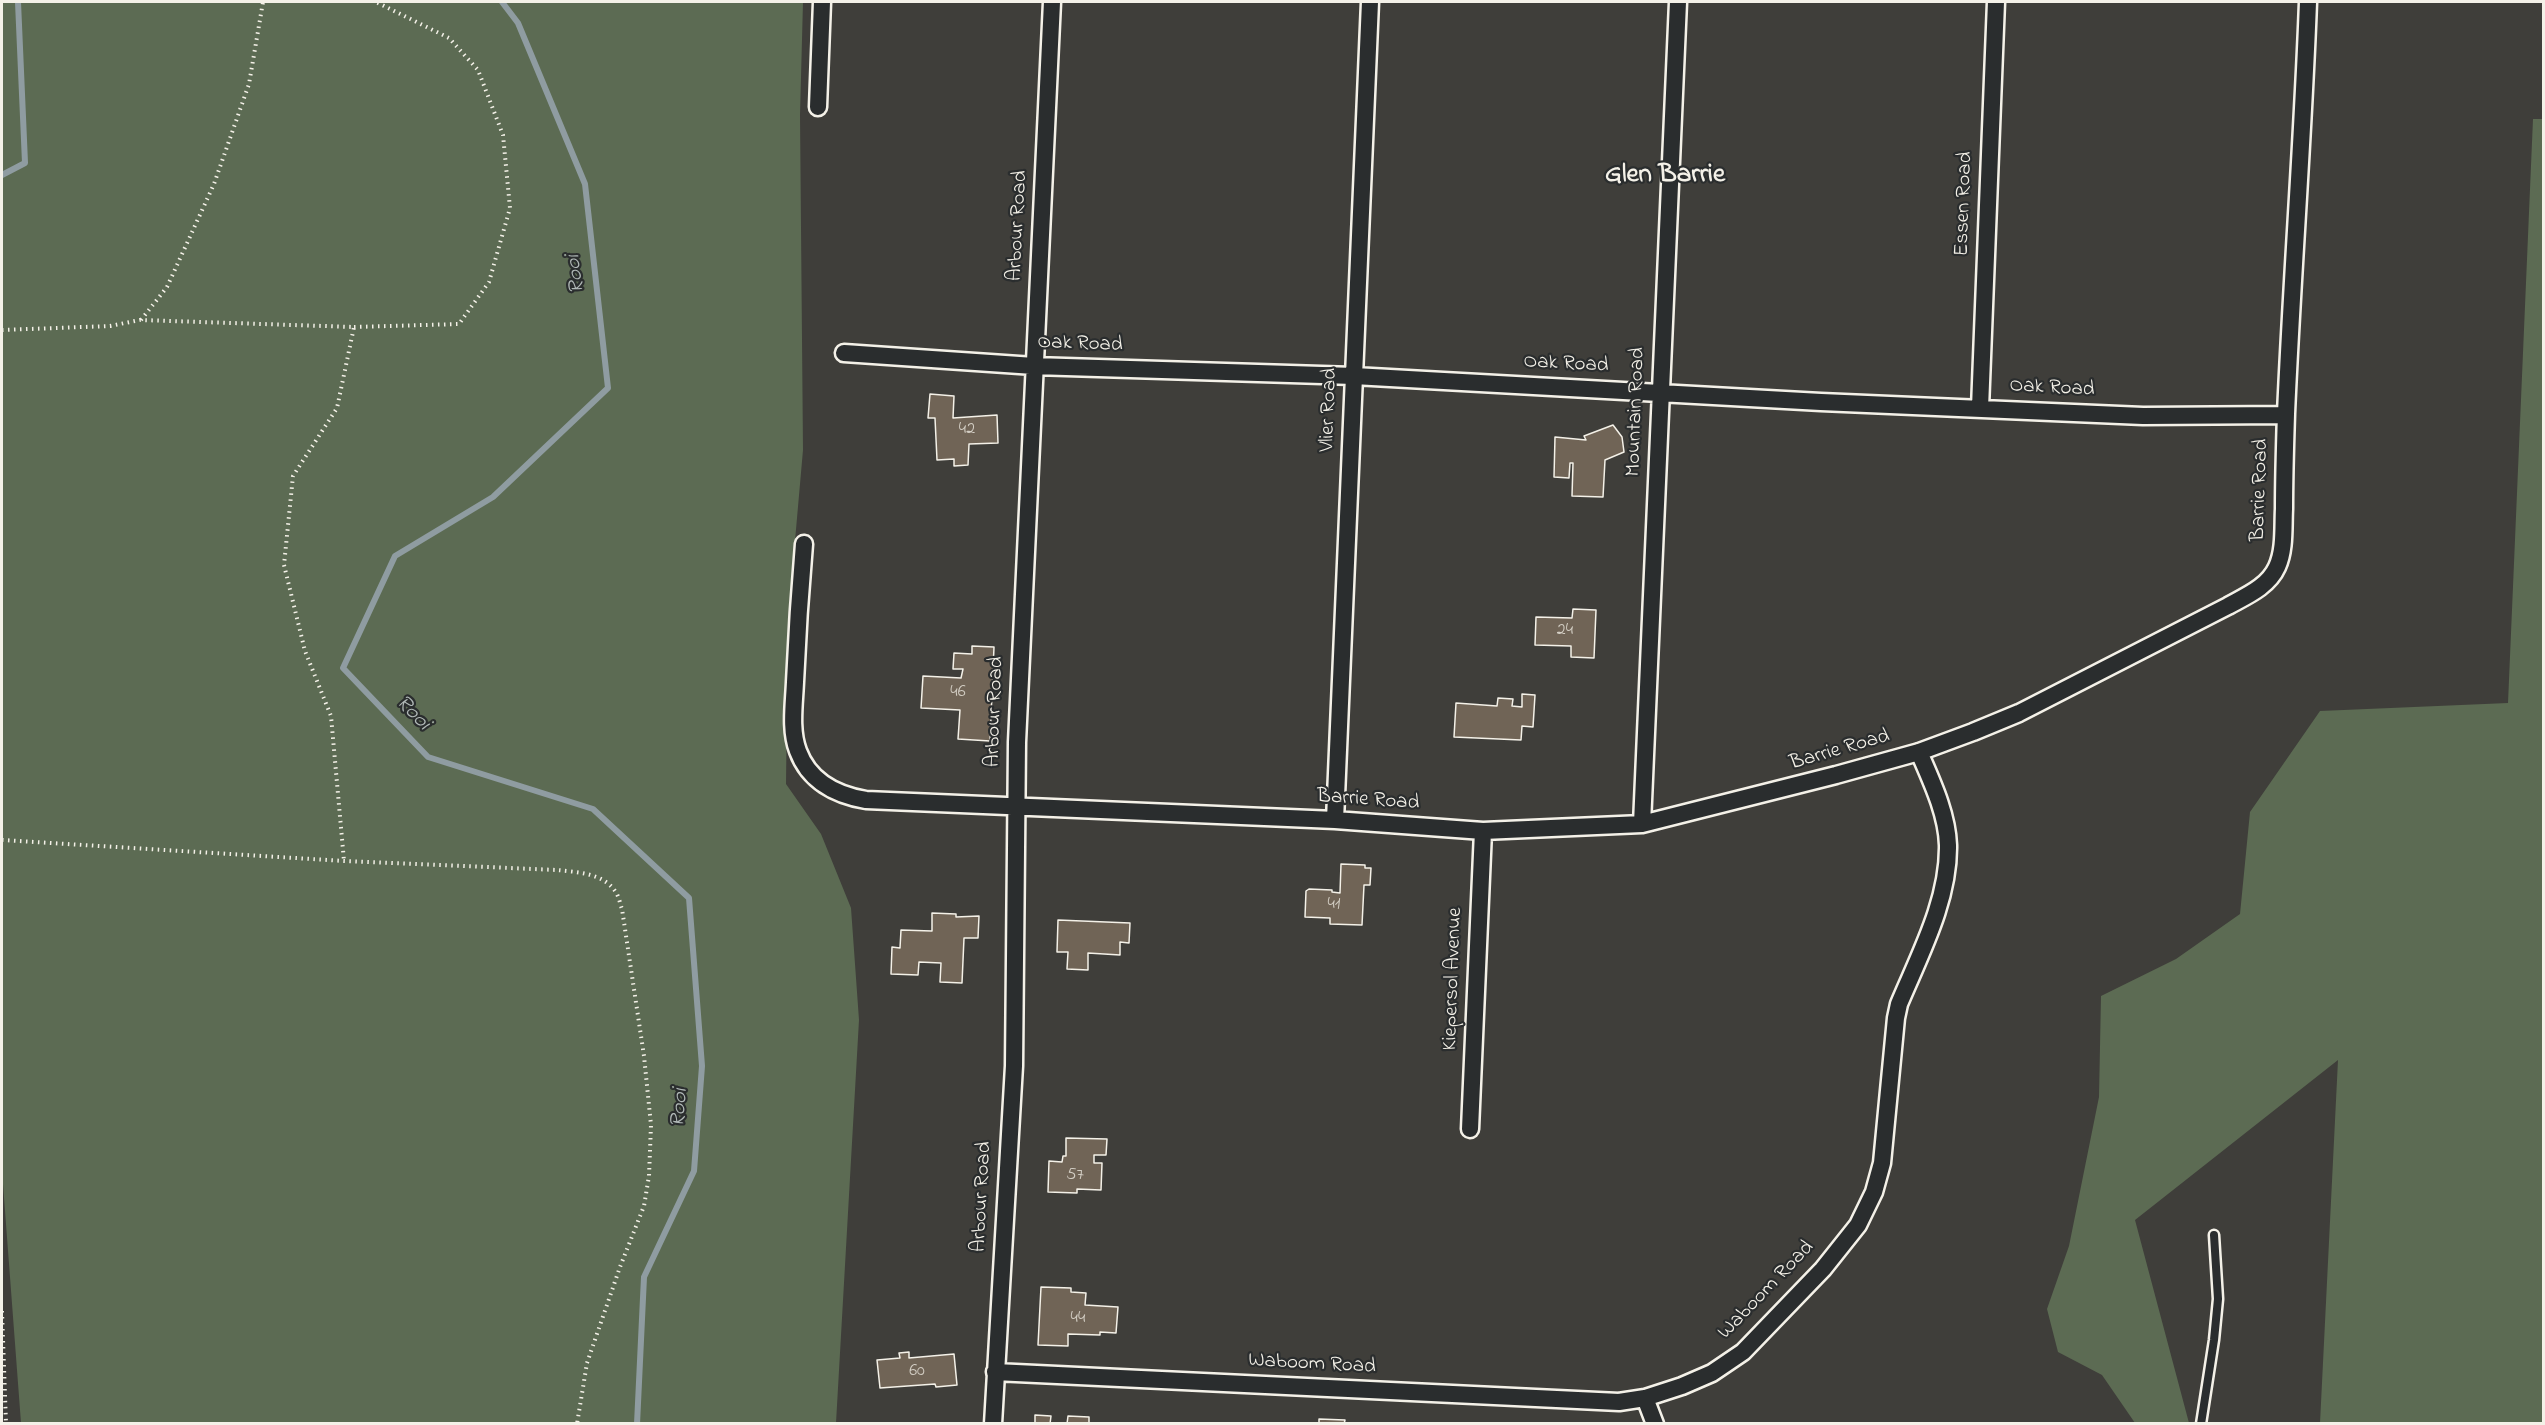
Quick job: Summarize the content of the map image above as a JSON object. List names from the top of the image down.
{
  "streets": {
    "street": [
      "Essen Road",
      "Arbour Road",
      "Oak Road",
      "Vlier Road",
      "Mountain Road",
      "Barrie Road",
      "Kiepersol Avenue",
      "Waboom Road"
    ]
  },
  "crossings": [
    ["Essen Road", "Oak Road"],
    ["Arbour Road", "Oak Road"],
    ["Arbour Road", "Barrie Road"],
    ["Arbour Road", "Waboom Road"],
    ["Oak Road", "Vlier Road"],
    ["Oak Road", "Mountain Road"],
    ["Oak Road", "Barrie Road"],
    ["Vlier Road", "Barrie Road"],
    ["Mountain Road", "Barrie Road"],
    ["Barrie Road", "Kiepersol Avenue"],
    ["Barrie Road", "Waboom Road"]
  ],
  "districts": ["Glen Barrie"],
  "water": ["Rooi"],
  "house_numbers": [
    "42",
    "24",
    "46",
    "41",
    "57",
    "44",
    "60"
  ]
}
